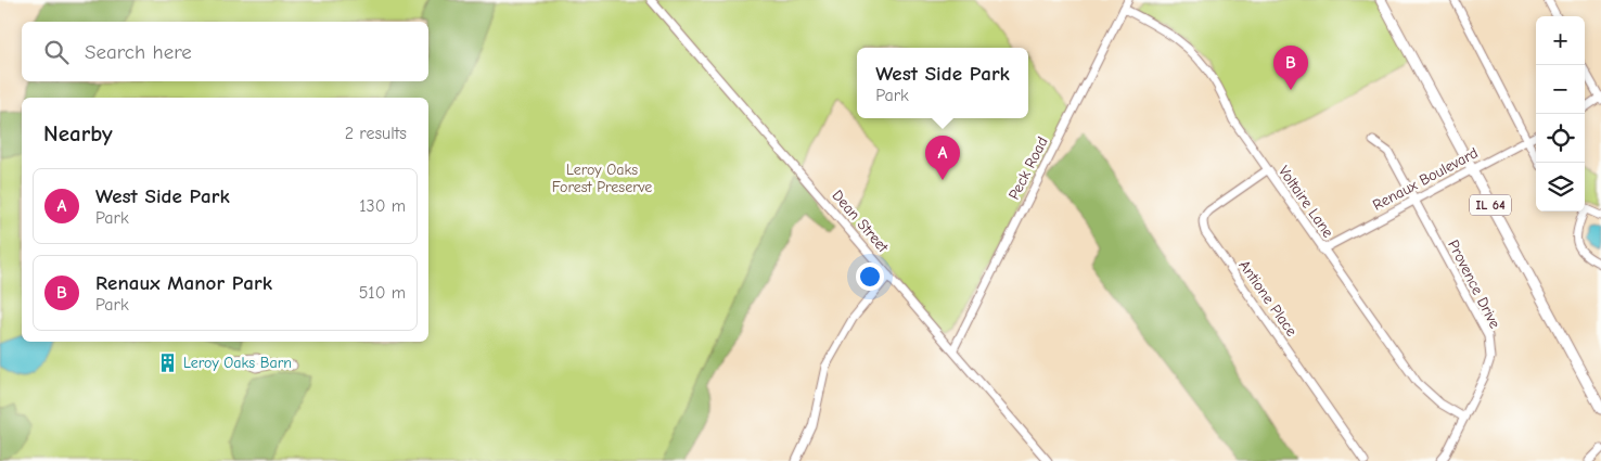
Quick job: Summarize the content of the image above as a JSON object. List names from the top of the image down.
{
  "streets": {
    "main road": ["IL 64"],
    "street": [
      "Peck Road",
      "Renaux Boulevard",
      "Voltaire Lane",
      "Dean Street",
      "Provence Drive",
      "Antione Place"
    ]
  },
  "crossings": [
    ["Peck Road", "Voltaire Lane"],
    ["Peck Road", "Dean Street"],
    ["Renaux Boulevard", "Voltaire Lane"],
    ["Renaux Boulevard", "IL 64"],
    ["Renaux Boulevard", "Provence Drive"],
    ["Voltaire Lane", "Provence Drive"],
    ["Voltaire Lane", "Antione Place"]
  ],
  "parks": ["Leroy Oaks Forest Preserve"],
  "places": {
    "building": ["Leroy Oaks Barn"]
  },
  "page": {
    "map_buttons": ["+", "−"],
    "search": "Search here",
    "pins": ["B", "A"],
    "popup": ["West Side Park", "Park"],
    "heading": ["Nearby", "2 results"],
    "list": [
      {
        "mark": "A",
        "name": "West Side Park",
        "note": "Park",
        "value": "130 m"
      },
      {
        "mark": "B",
        "name": "Renaux Manor Park",
        "note": "Park",
        "value": "510 m"
      }
    ]
  }
}
